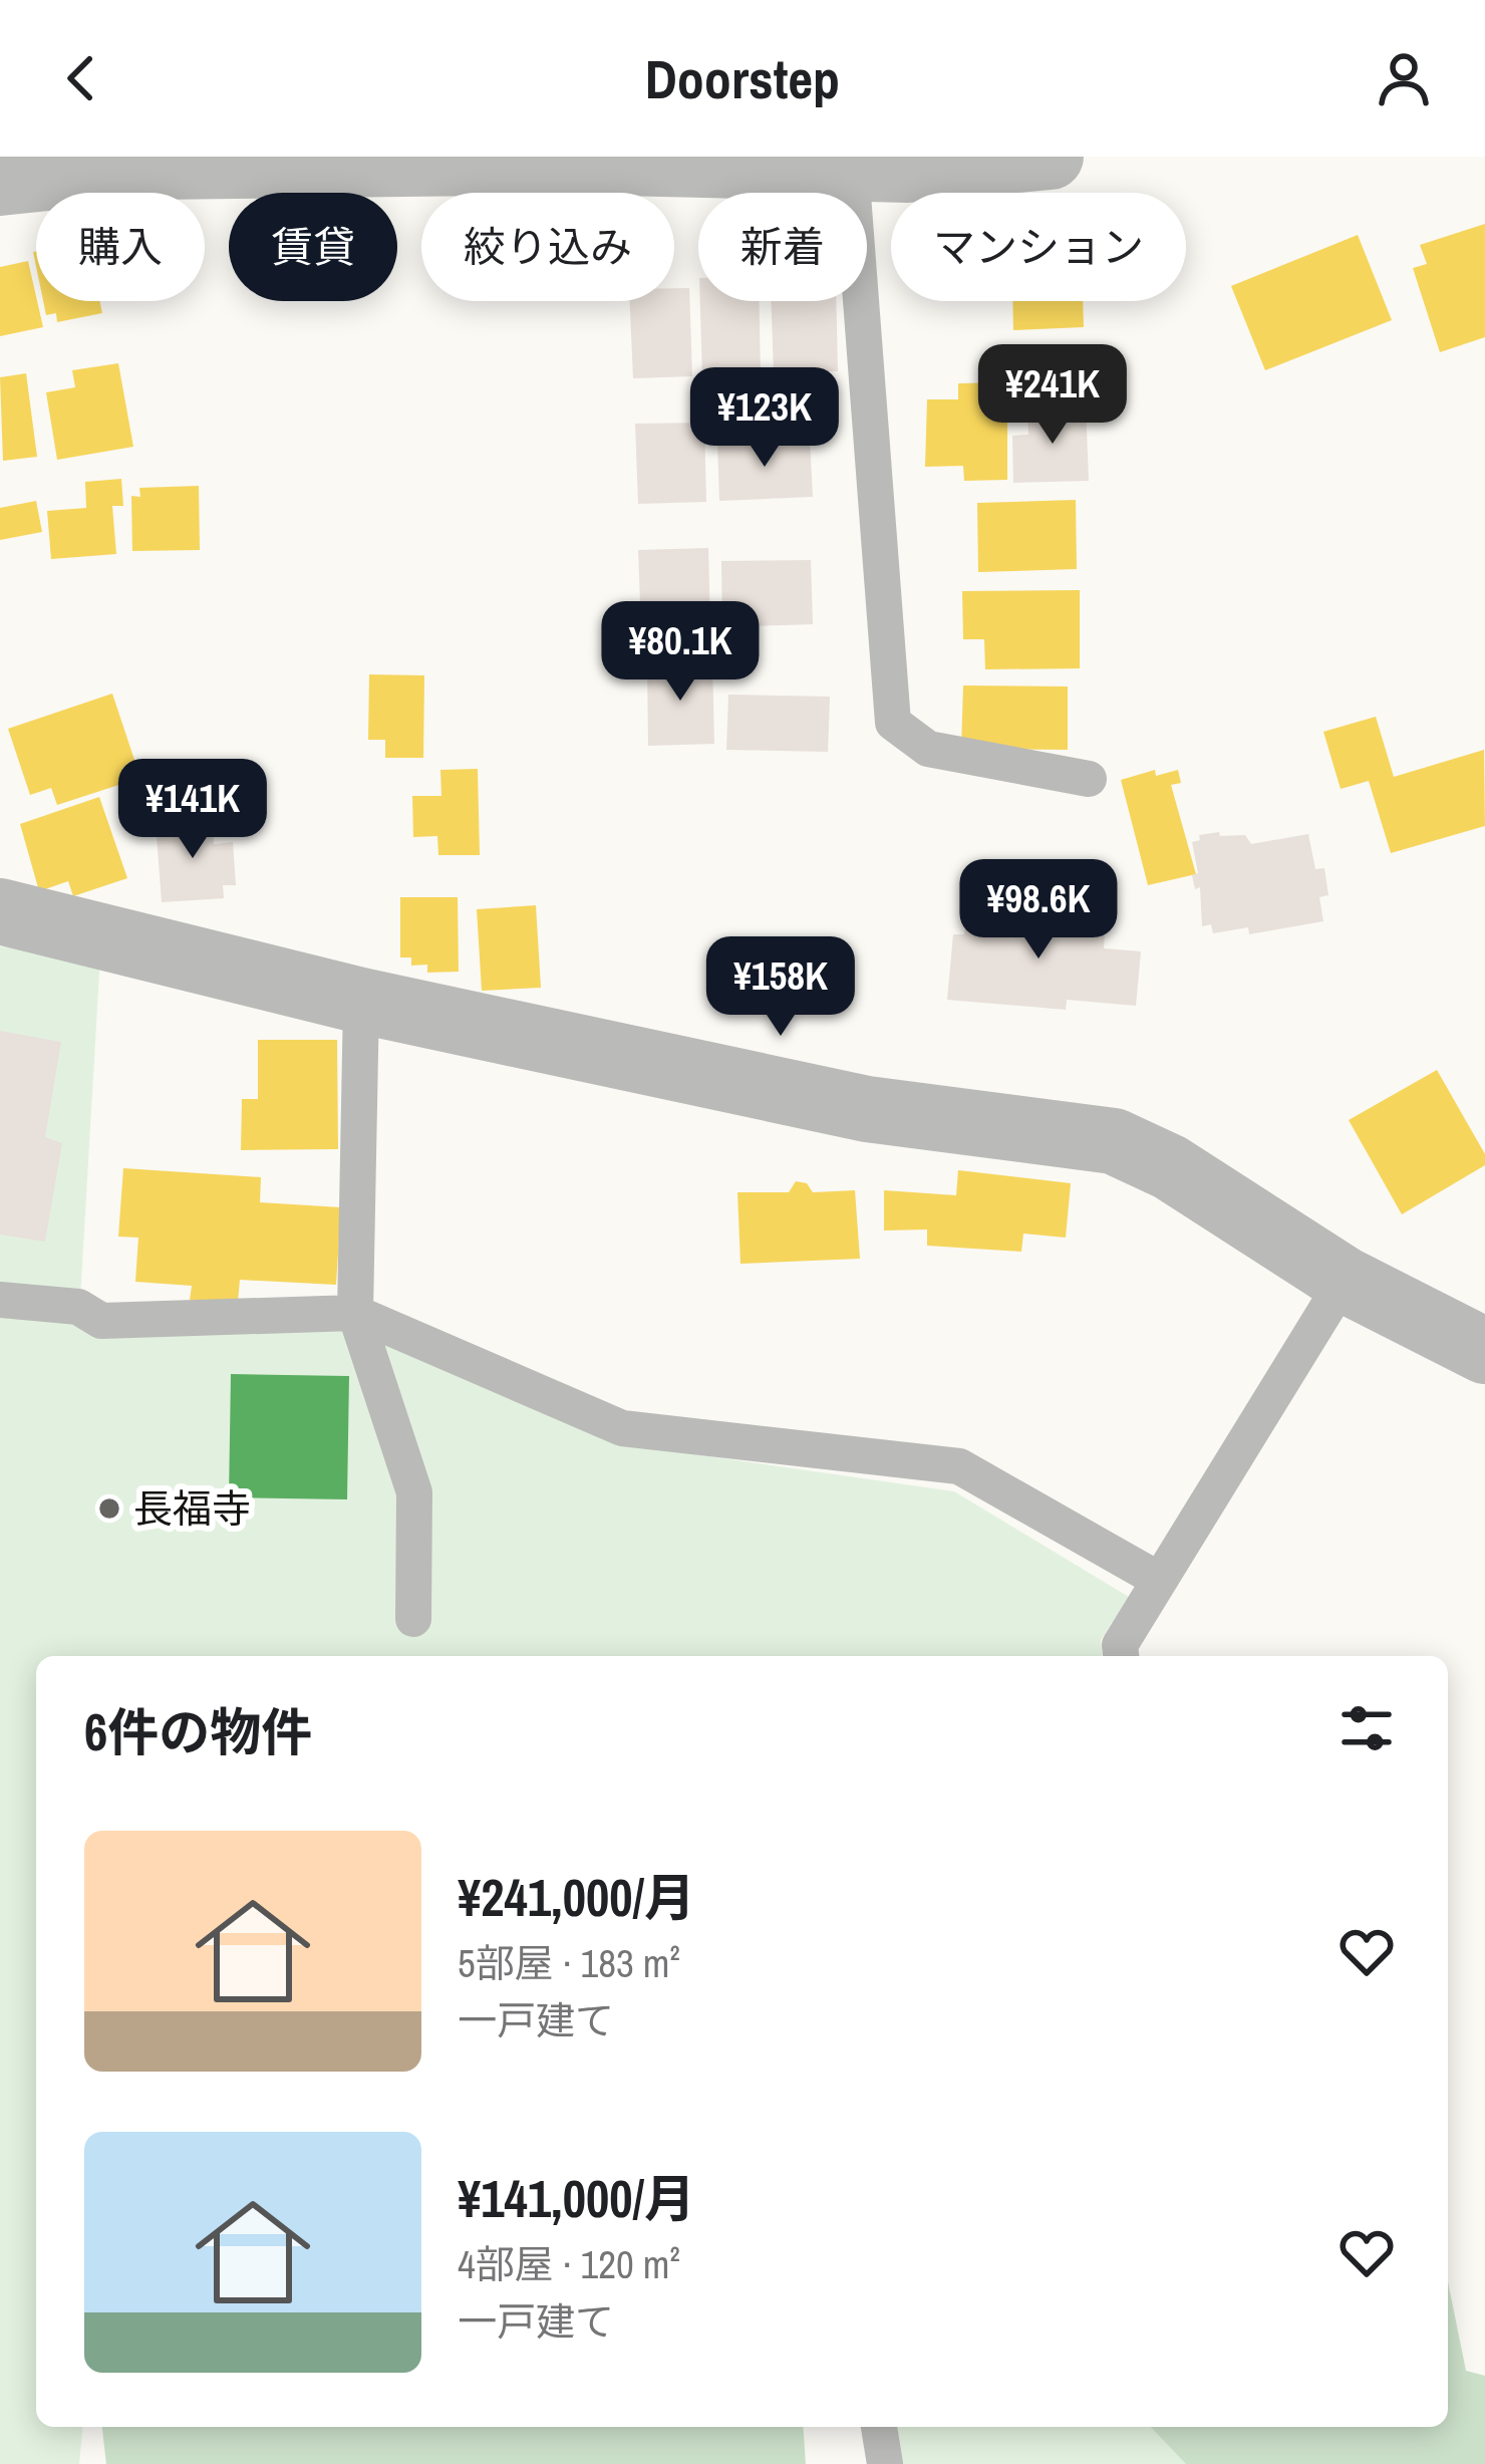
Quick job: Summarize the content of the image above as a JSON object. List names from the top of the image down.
{
  "places": ["長福寺"],
  "page": {
    "header": "Doorstep",
    "chip": [
      "購入",
      "賃貸",
      "絞り込み",
      "新着",
      "マンション"
    ],
    "price": [
      "¥241K",
      "¥123K",
      "¥80.1K",
      "¥141K",
      "¥98.6K",
      "¥158K"
    ],
    "heading": "6件の物件",
    "list": [
      {
        "name": "¥241,000/月",
        "note": "5部屋 · 183 m² · 一戸建て"
      },
      {
        "name": "¥141,000/月",
        "note": "4部屋 · 120 m² · 一戸建て"
      }
    ]
  }
}
